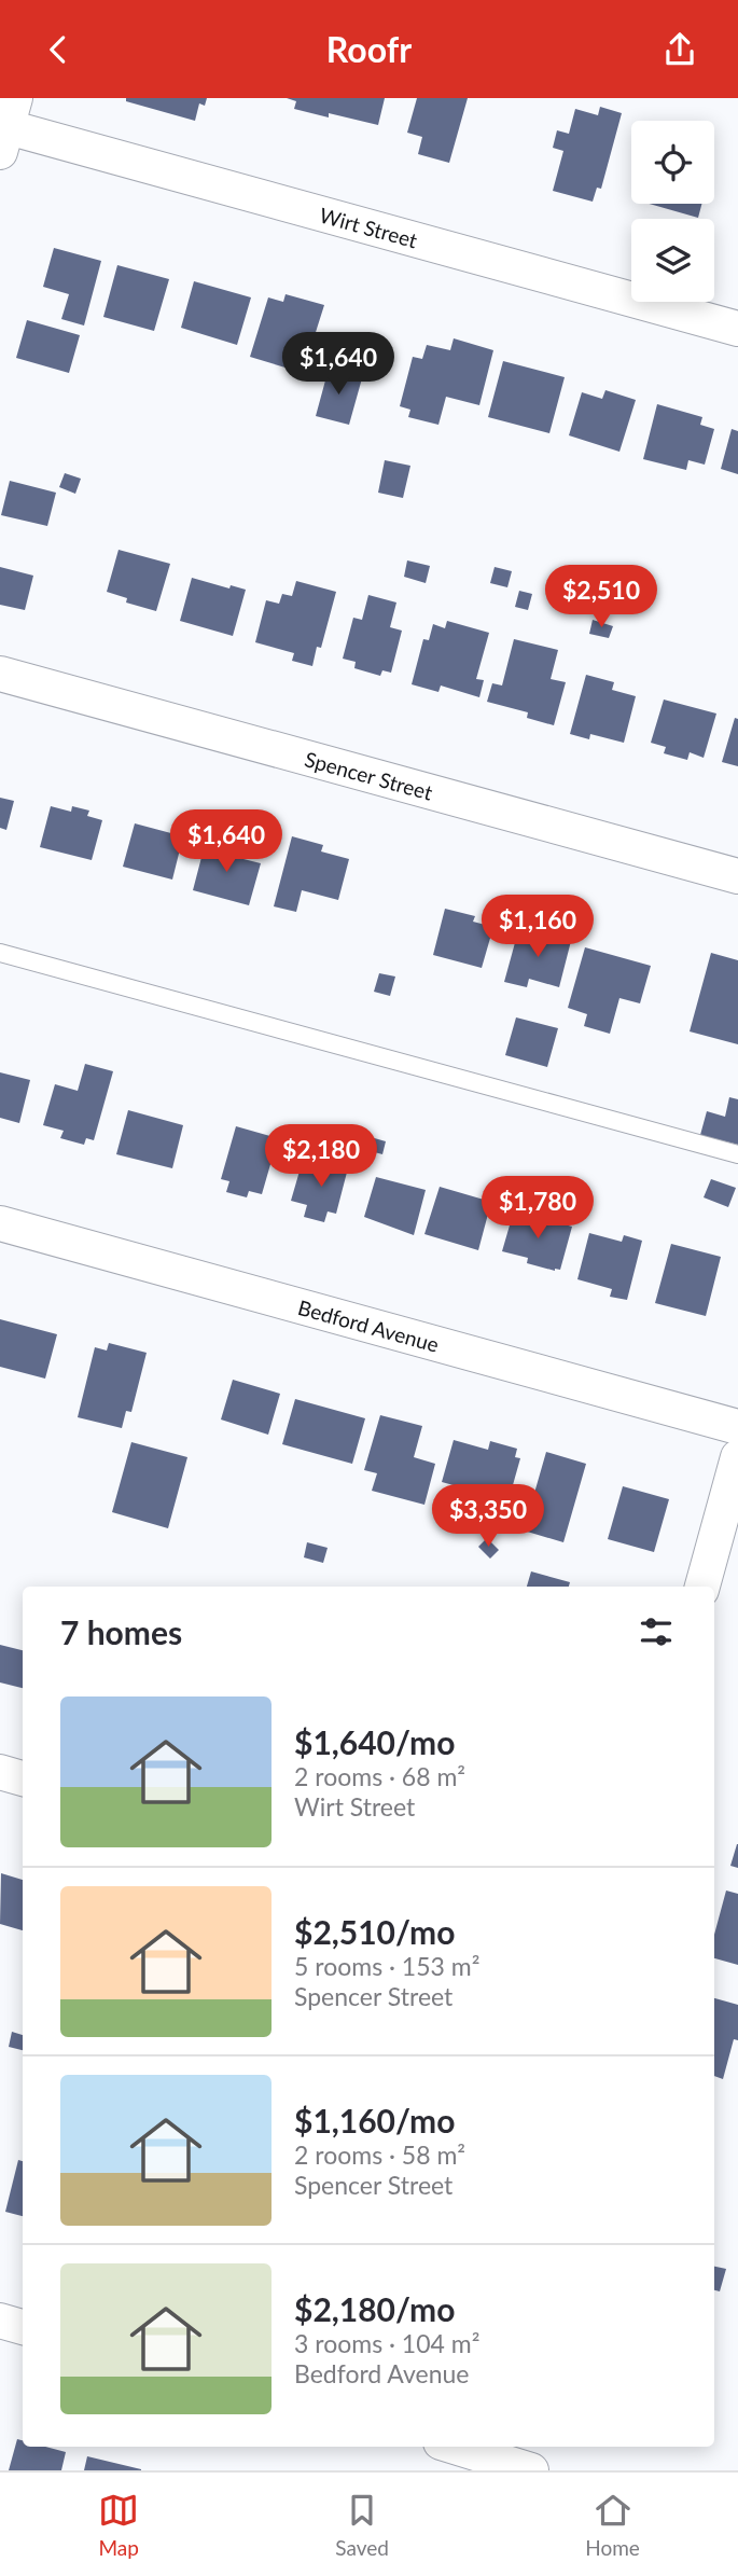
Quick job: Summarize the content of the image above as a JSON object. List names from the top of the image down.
{
  "streets": {
    "street": ["Wirt Street", "Spencer Street", "Bedford Avenue"]
  },
  "page": {
    "header": "Roofr",
    "price": [
      "$1,640",
      "$2,510",
      "$1,640",
      "$1,160",
      "$2,180",
      "$1,780",
      "$3,350"
    ],
    "heading": "7 homes",
    "list": [
      {
        "name": "$1,640/mo",
        "note": "2 rooms · 68 m² · Wirt Street"
      },
      {
        "name": "$2,510/mo",
        "note": "5 rooms · 153 m² · Spencer Street"
      },
      {
        "name": "$1,160/mo",
        "note": "2 rooms · 58 m² · Spencer Street"
      },
      {
        "name": "$2,180/mo",
        "note": "3 rooms · 104 m² · Bedford Avenue"
      }
    ],
    "tabs": ["Map", "Saved", "Home"]
  }
}
